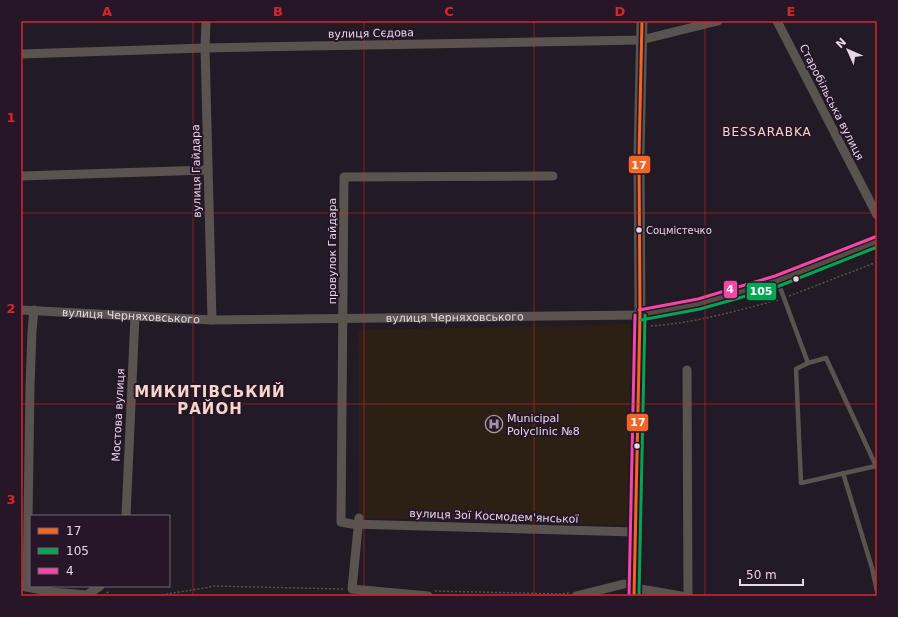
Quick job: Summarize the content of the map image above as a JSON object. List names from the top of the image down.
{
  "streets": {
    "main road": ["вулиця Черняховського"],
    "street": [
      "вулиця Сєдова",
      "Старобільська вулиця",
      "вулиця Гайдара",
      "провулок Гайдара",
      "Мостова вулиця",
      "вулиця Зої Космодем'янської"
    ]
  },
  "crossings": [
    ["вулиця Сєдова", "вулиця Гайдара"],
    ["вулиця Гайдара", "вулиця Черняховського"],
    ["провулок Гайдара", "вулиця Черняховського"],
    ["провулок Гайдара", "вулиця Зої Космодем'янської"],
    ["вулиця Черняховського", "Мостова вулиця"]
  ],
  "districts": ["BESSARABKA", "МИКИТІВСЬКИЙ РАЙОН"],
  "places": {
    "other": ["Соцмістечко"],
    "hospital": ["Municipal Polyclinic №8"]
  },
  "lines": ["transit line 17", "transit line 4", "transit line 105"],
  "legend": ["17", "105", "4"],
  "scale_bar": "50 m",
  "north": "top left",
  "grid": {
    "columns": [
      "A",
      "B",
      "C",
      "D",
      "E"
    ],
    "rows": ["1", "2", "3"]
  }
}
